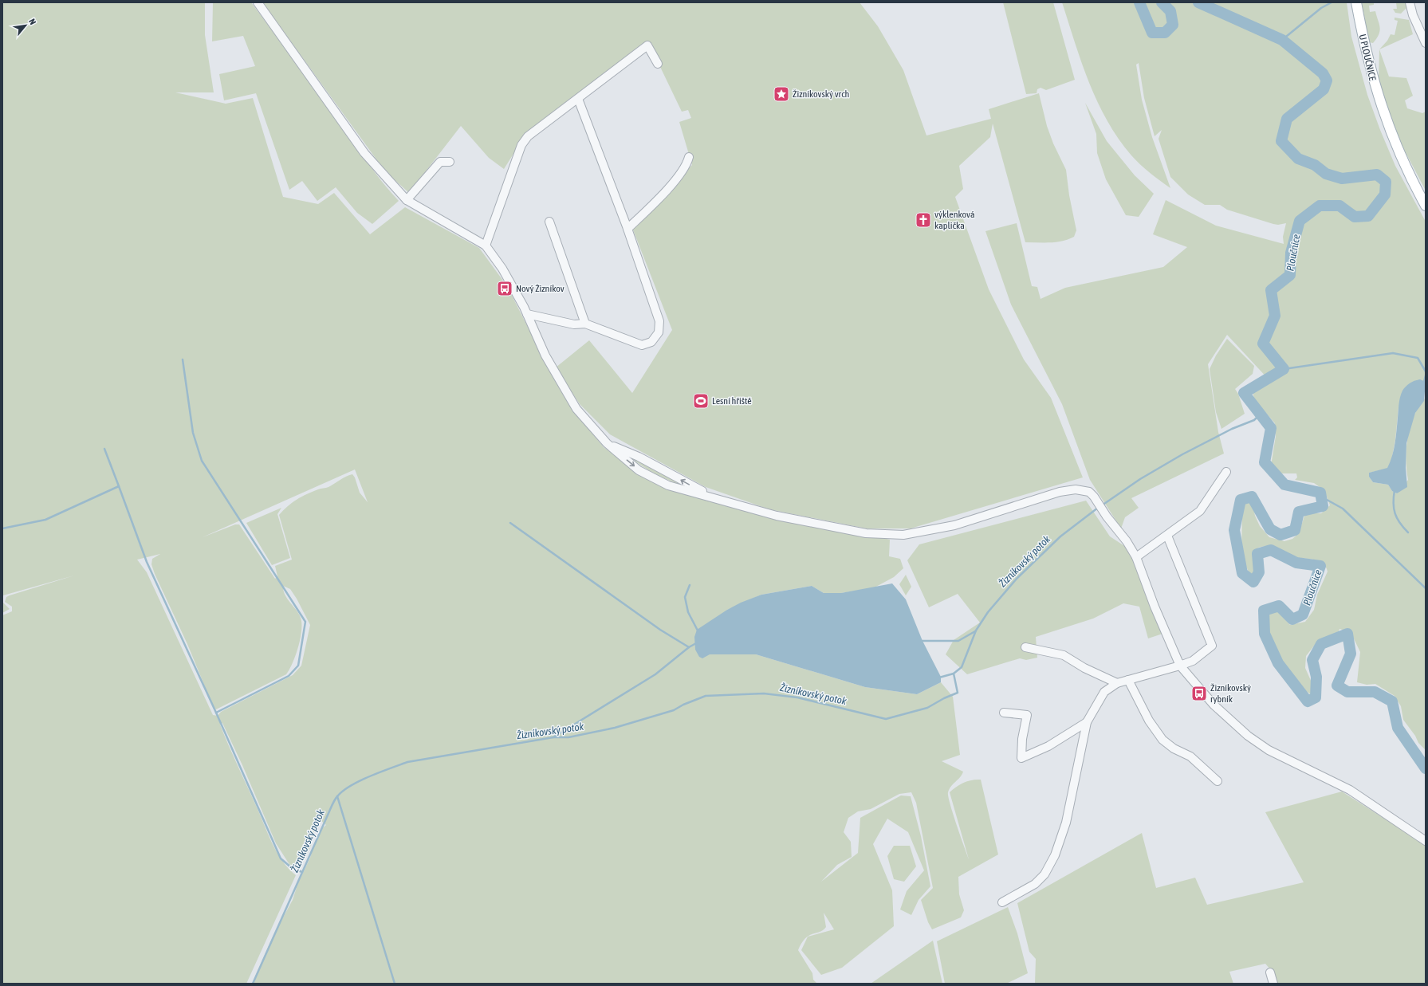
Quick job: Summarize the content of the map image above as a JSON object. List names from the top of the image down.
{
  "streets": {
    "main road": ["U PLOUČNICE"]
  },
  "water": ["Ploučnice", "Žizníkovský potok"],
  "places": {
    "place": ["Žizníkovský vrch"],
    "church": ["výklenková kaplička"],
    "bus stop": ["Nový Žizníkov", "Žizníkovský rybník"],
    "sports": ["Lesní hřiště"]
  },
  "north": "top right"
}
